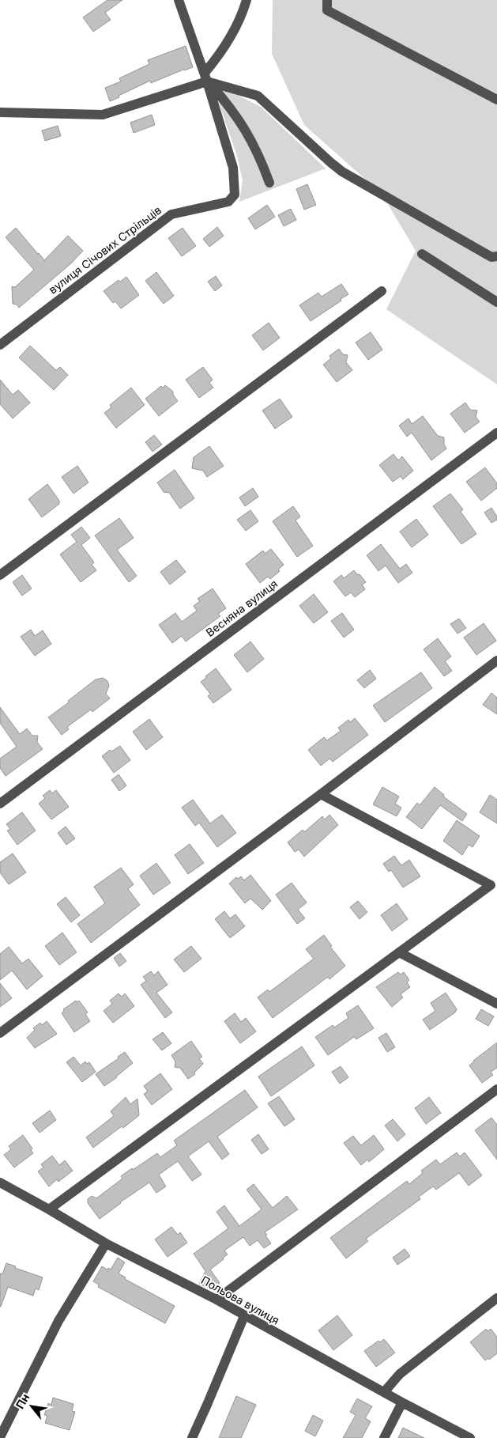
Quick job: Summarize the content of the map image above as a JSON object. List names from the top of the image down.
{
  "streets": {
    "street": ["вулиця Січових Стрільців", "Весняна вулиця", "Польова вулиця"]
  },
  "north": "top left"
}
